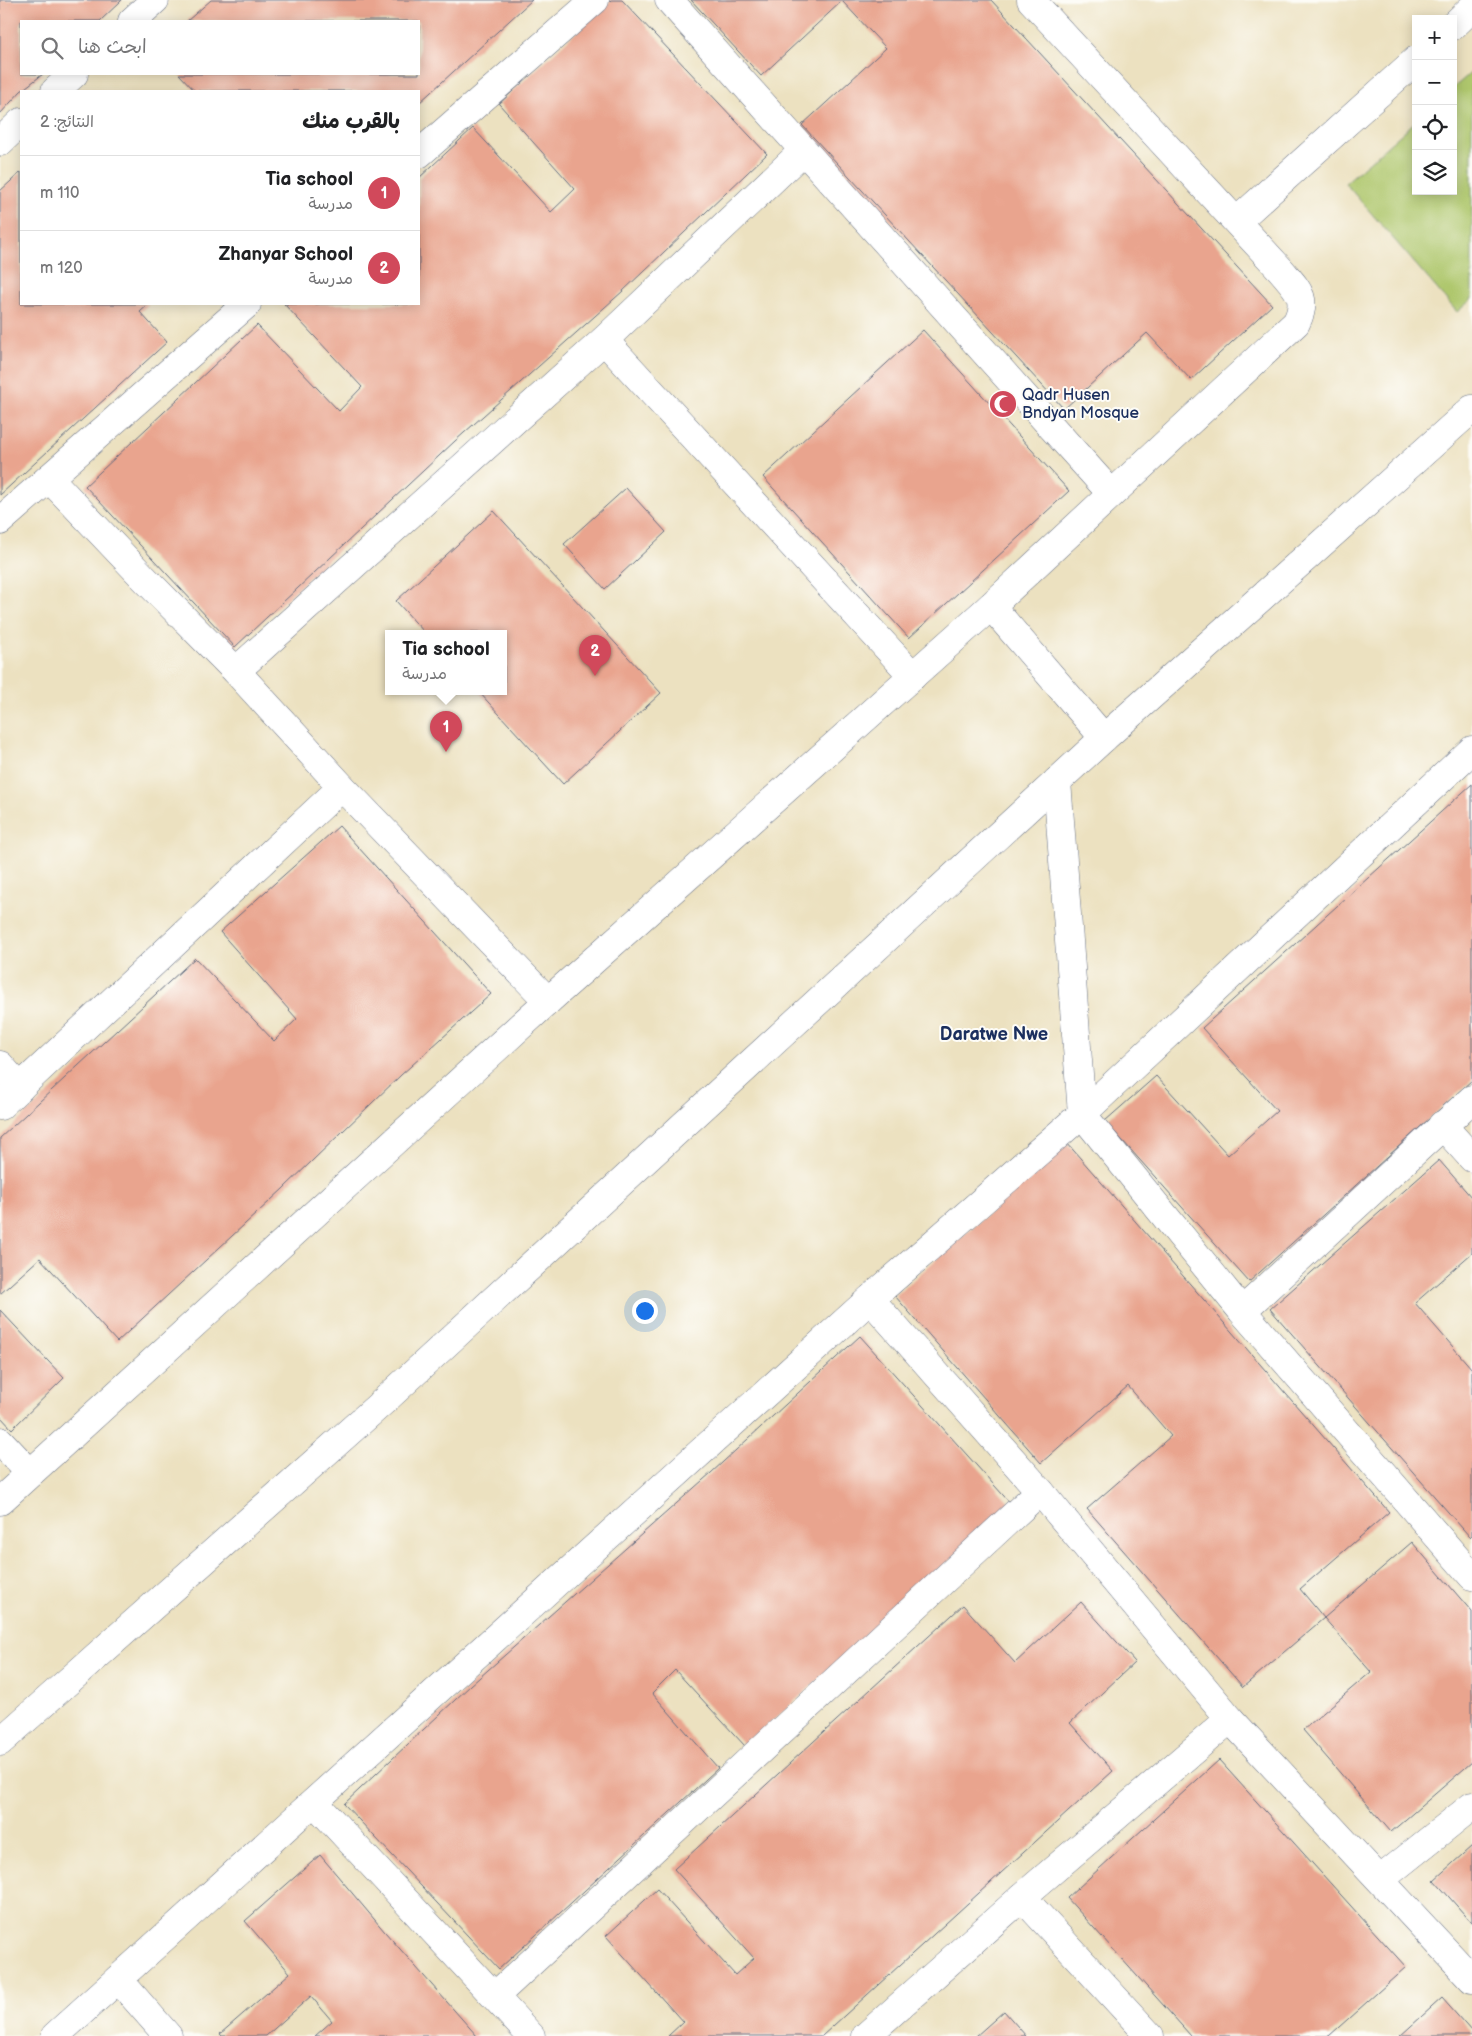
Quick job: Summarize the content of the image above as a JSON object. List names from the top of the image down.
{
  "districts": ["Daratwe Nwe"],
  "places": {
    "mosque": ["Qadr Husen Bndyan Mosque"]
  },
  "page": {
    "map_buttons": ["+", "−"],
    "search": "ابحث هنا",
    "heading": ["بالقرب منك", "النتائج: 2"],
    "list": [
      {
        "mark": "1",
        "name": "Tia school",
        "note": "مدرسة",
        "value": "110 m"
      },
      {
        "mark": "2",
        "name": "Zhanyar School",
        "note": "مدرسة",
        "value": "120 m"
      }
    ],
    "popup": ["Tia school", "مدرسة"],
    "pins": ["2", "1"]
  }
}
